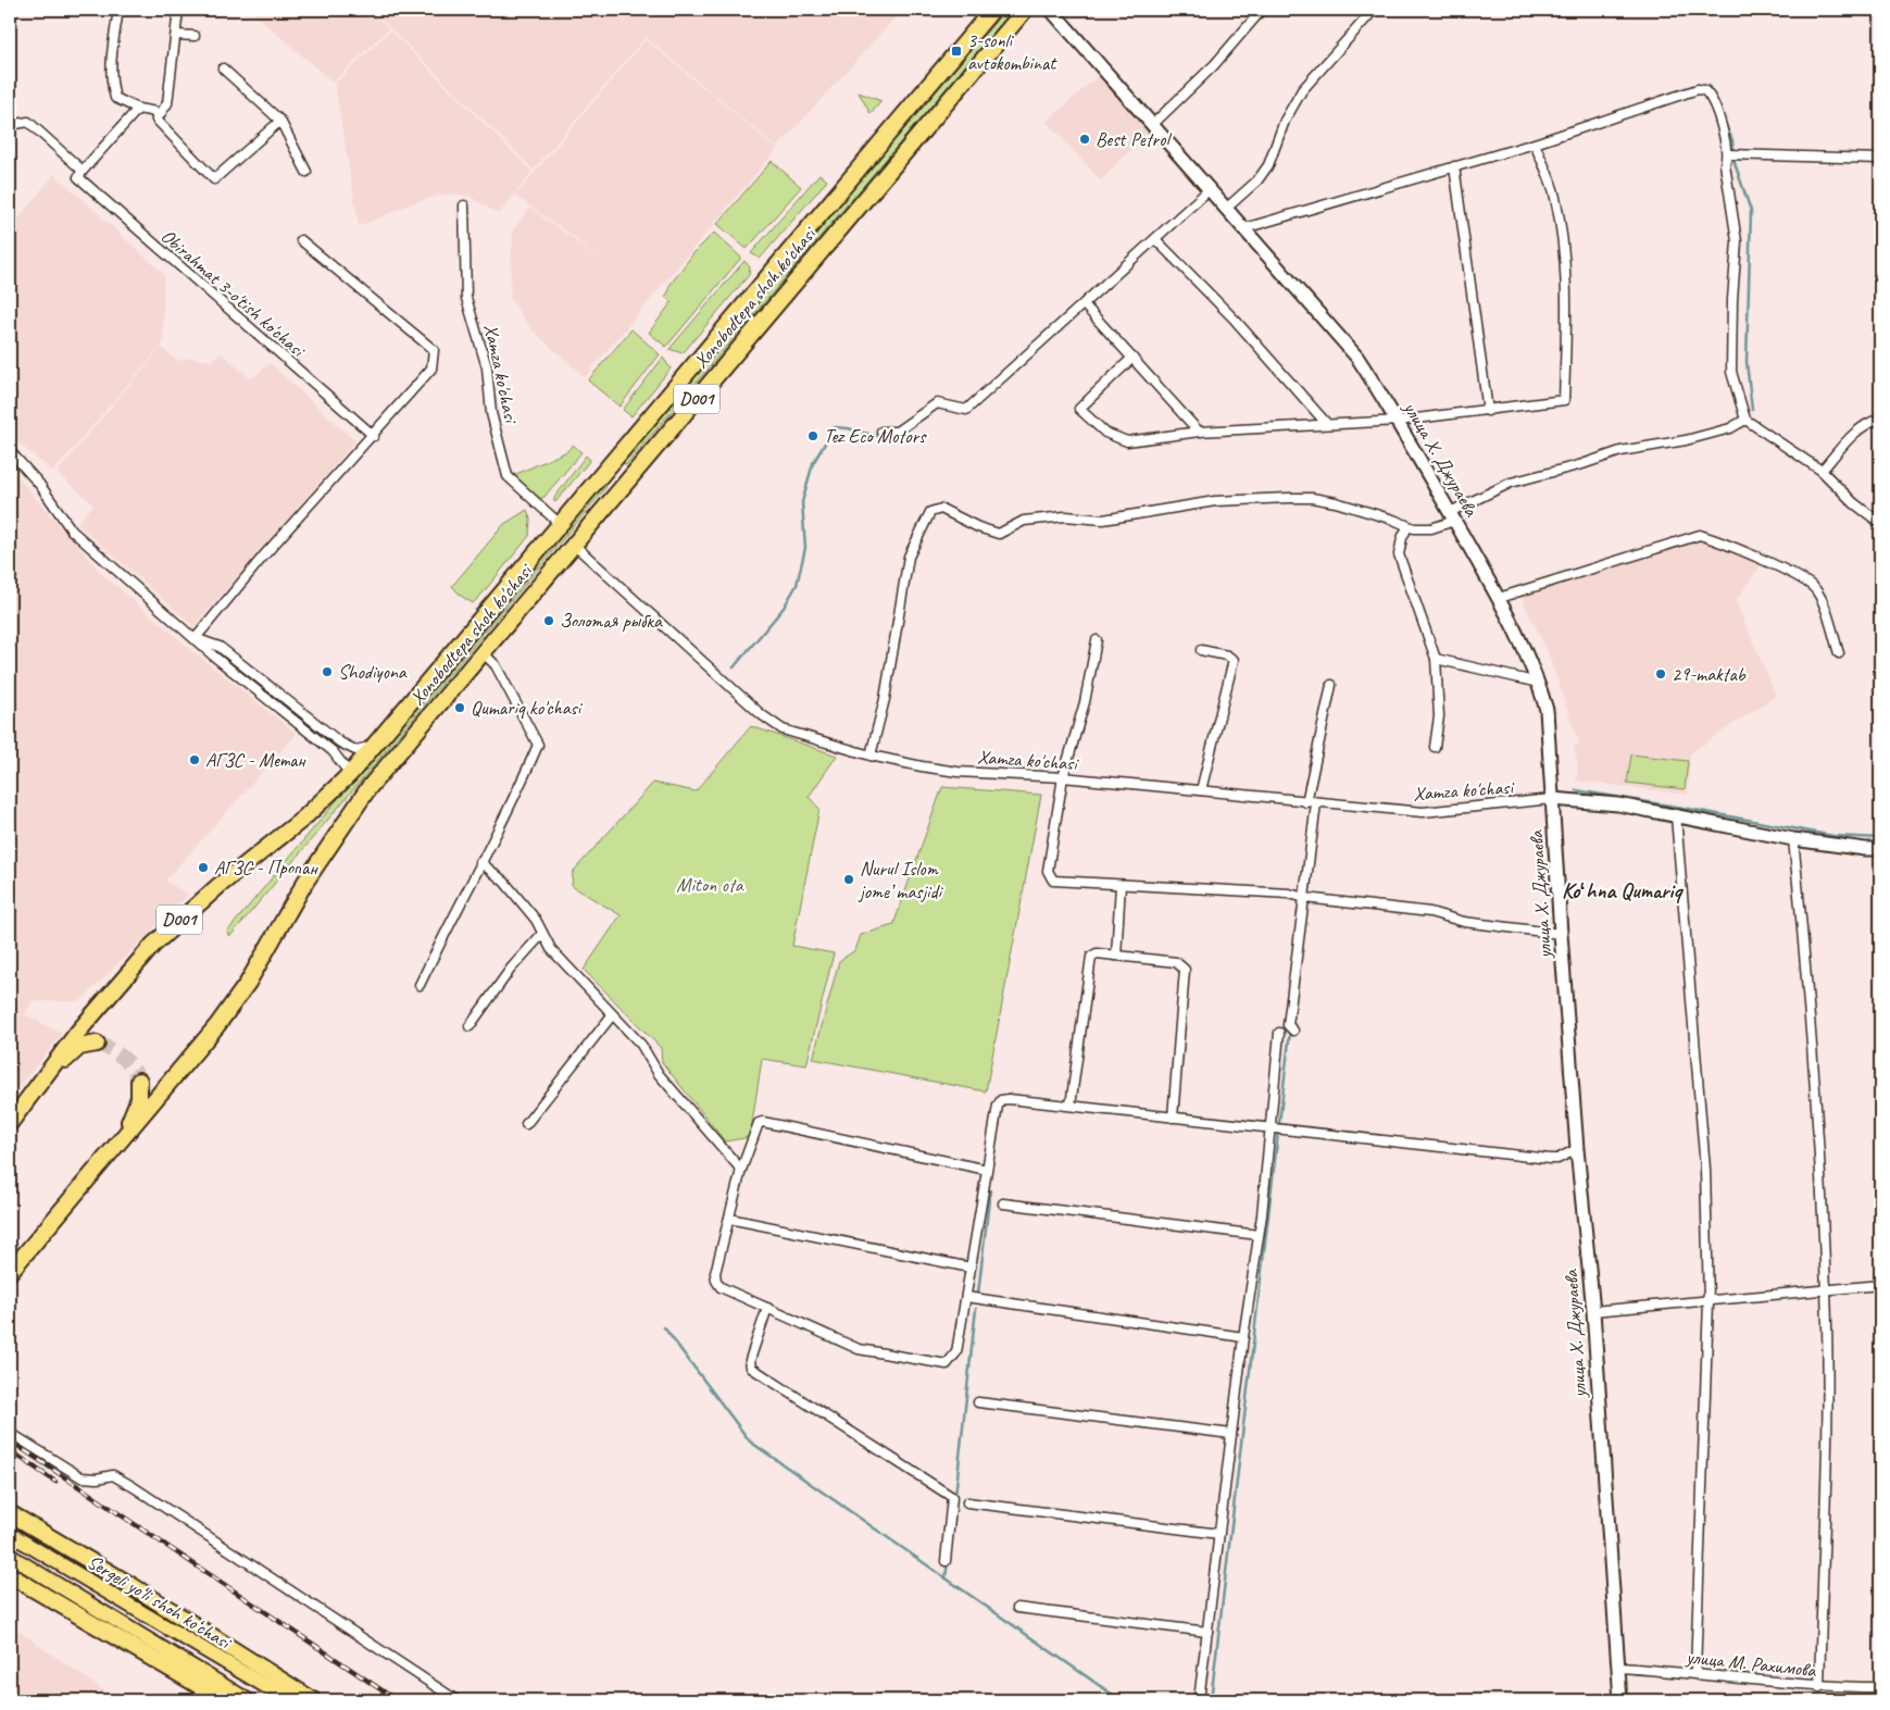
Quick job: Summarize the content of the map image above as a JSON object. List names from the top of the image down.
{
  "streets": {
    "highway": ["Xonobodtepa shoh ko'chasi", "D001"],
    "main road": ["Sergeli yo‘li shoh ko‘chasi"],
    "street": [
      "Obirahmat 3-o'tish ko'chasi",
      "Xamza ko'chasi",
      "улица Х. Джураева",
      "улица М. Рахимова"
    ]
  },
  "crossings": [
    ["Xonobodtepa shoh ko'chasi", "Xamza ko'chasi"],
    ["Xonobodtepa shoh ko'chasi", "D001"],
    ["Xamza ko'chasi", "улица Х. Джураева"],
    ["улица Х. Джураева", "улица М. Рахимова"]
  ],
  "districts": ["Koʻhna Qumariq"],
  "parks": ["Miton ota"],
  "places": {
    "transit": ["3-sonli avtokombinat"],
    "other": [
      "Best Petrol",
      "Tez Eco Motors",
      "Золотая рыбка",
      "Shodiyona",
      "29-maktab",
      "Qumariq ko'chasi",
      "АГЗС - Метан",
      "АГЗС - Пропан",
      "Nurul Islom jome’ masjidi"
    ]
  }
}
